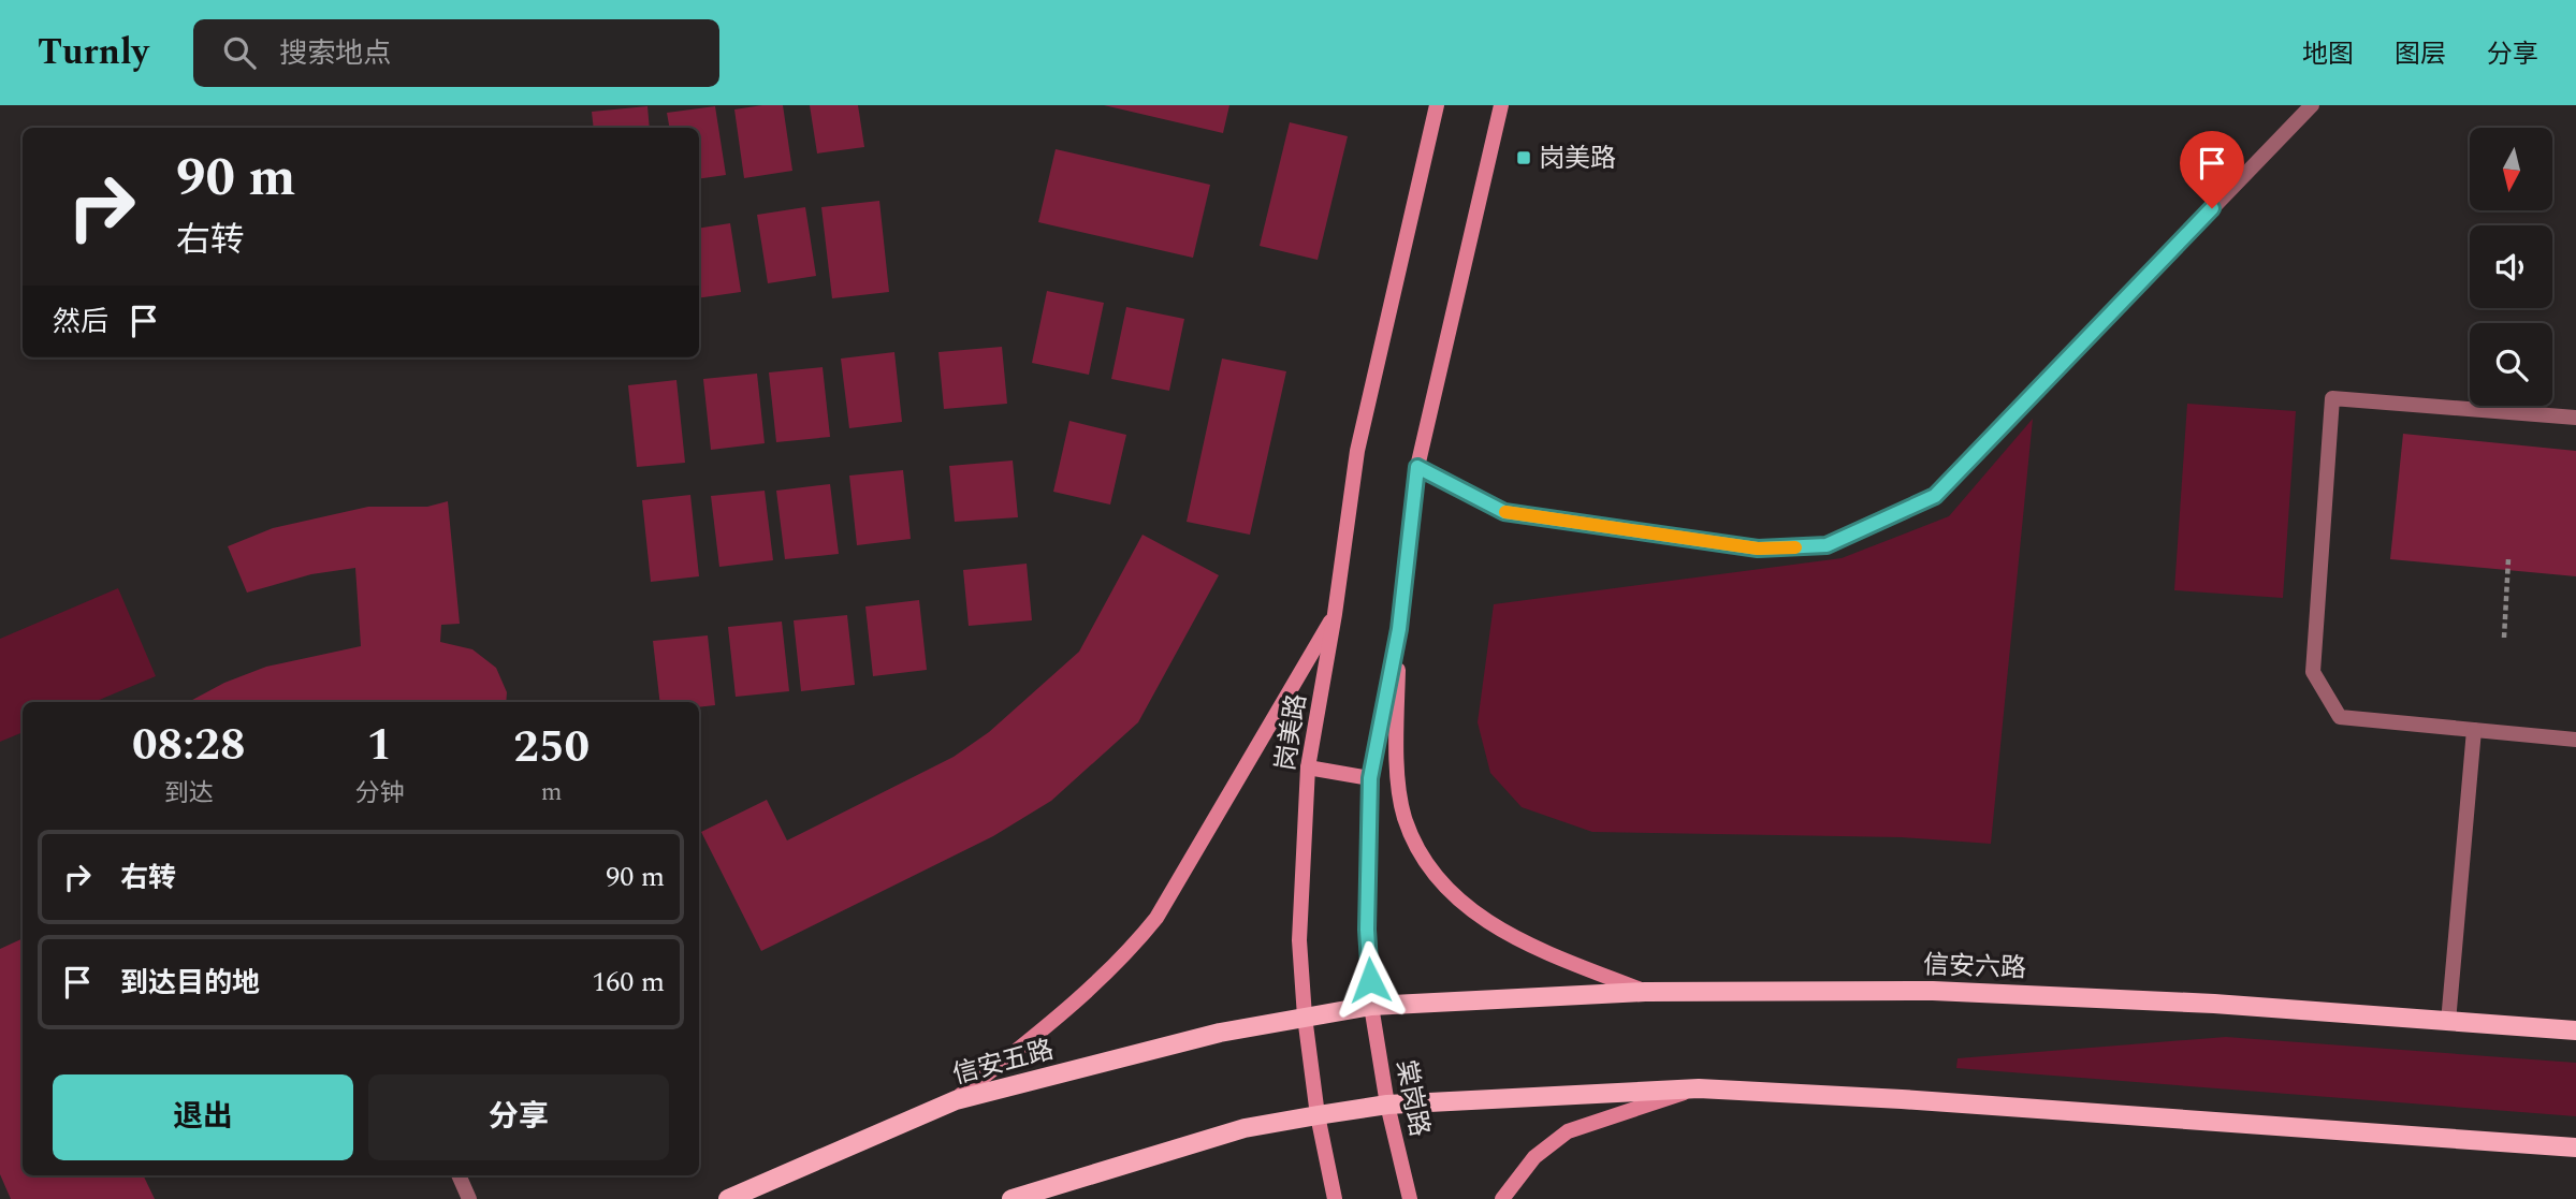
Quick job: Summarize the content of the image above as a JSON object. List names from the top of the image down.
{
  "streets": {
    "main road": [
      "岗美路",
      "信安六路",
      "信安五路",
      "棠岗路"
    ]
  },
  "crossings": [
    ["岗美路", "信安五路"],
    ["信安六路", "信安五路"],
    ["信安六路", "棠岗路"],
    ["信安五路", "棠岗路"]
  ],
  "places": {
    "transit": ["岗美路"]
  },
  "north": "bottom",
  "page": {
    "header": "Turnly",
    "search": "搜索地点",
    "nav": ["地图", "图层", "分享"],
    "turn": ["90 m", "右转"],
    "then": "然后",
    "eta": [
      "08:28",
      "到达",
      "1",
      "分钟",
      "250",
      "m"
    ],
    "list": [
      {
        "name": "右转",
        "value": "90 m"
      },
      {
        "name": "到达目的地",
        "value": "160 m"
      }
    ],
    "buttons": ["退出", "分享"]
  }
}
